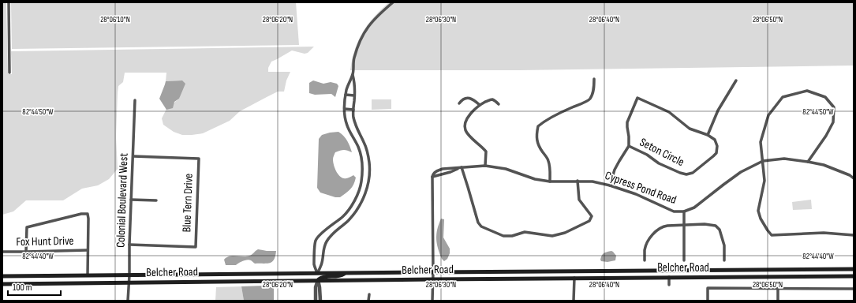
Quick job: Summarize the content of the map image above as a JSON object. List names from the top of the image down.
{
  "streets": {
    "main road": ["Belcher Road"],
    "street": [
      "Seton Circle",
      "Cypress Pond Road",
      "Colonial Boulevard West",
      "Blue Tern Drive",
      "Fox Hunt Drive"
    ]
  },
  "crossings": [
    ["Colonial Boulevard West", "Blue Tern Drive"],
    ["Colonial Boulevard West", "Belcher Road"]
  ],
  "scale_bar": "100 m",
  "coordinates": [
    "28°06'10\"N",
    "28°06'20\"N",
    "28°06'30\"N",
    "28°06'40\"N",
    "28°06'50\"N",
    "82°44'50\"W",
    "82°44'40\"W"
  ]
}
